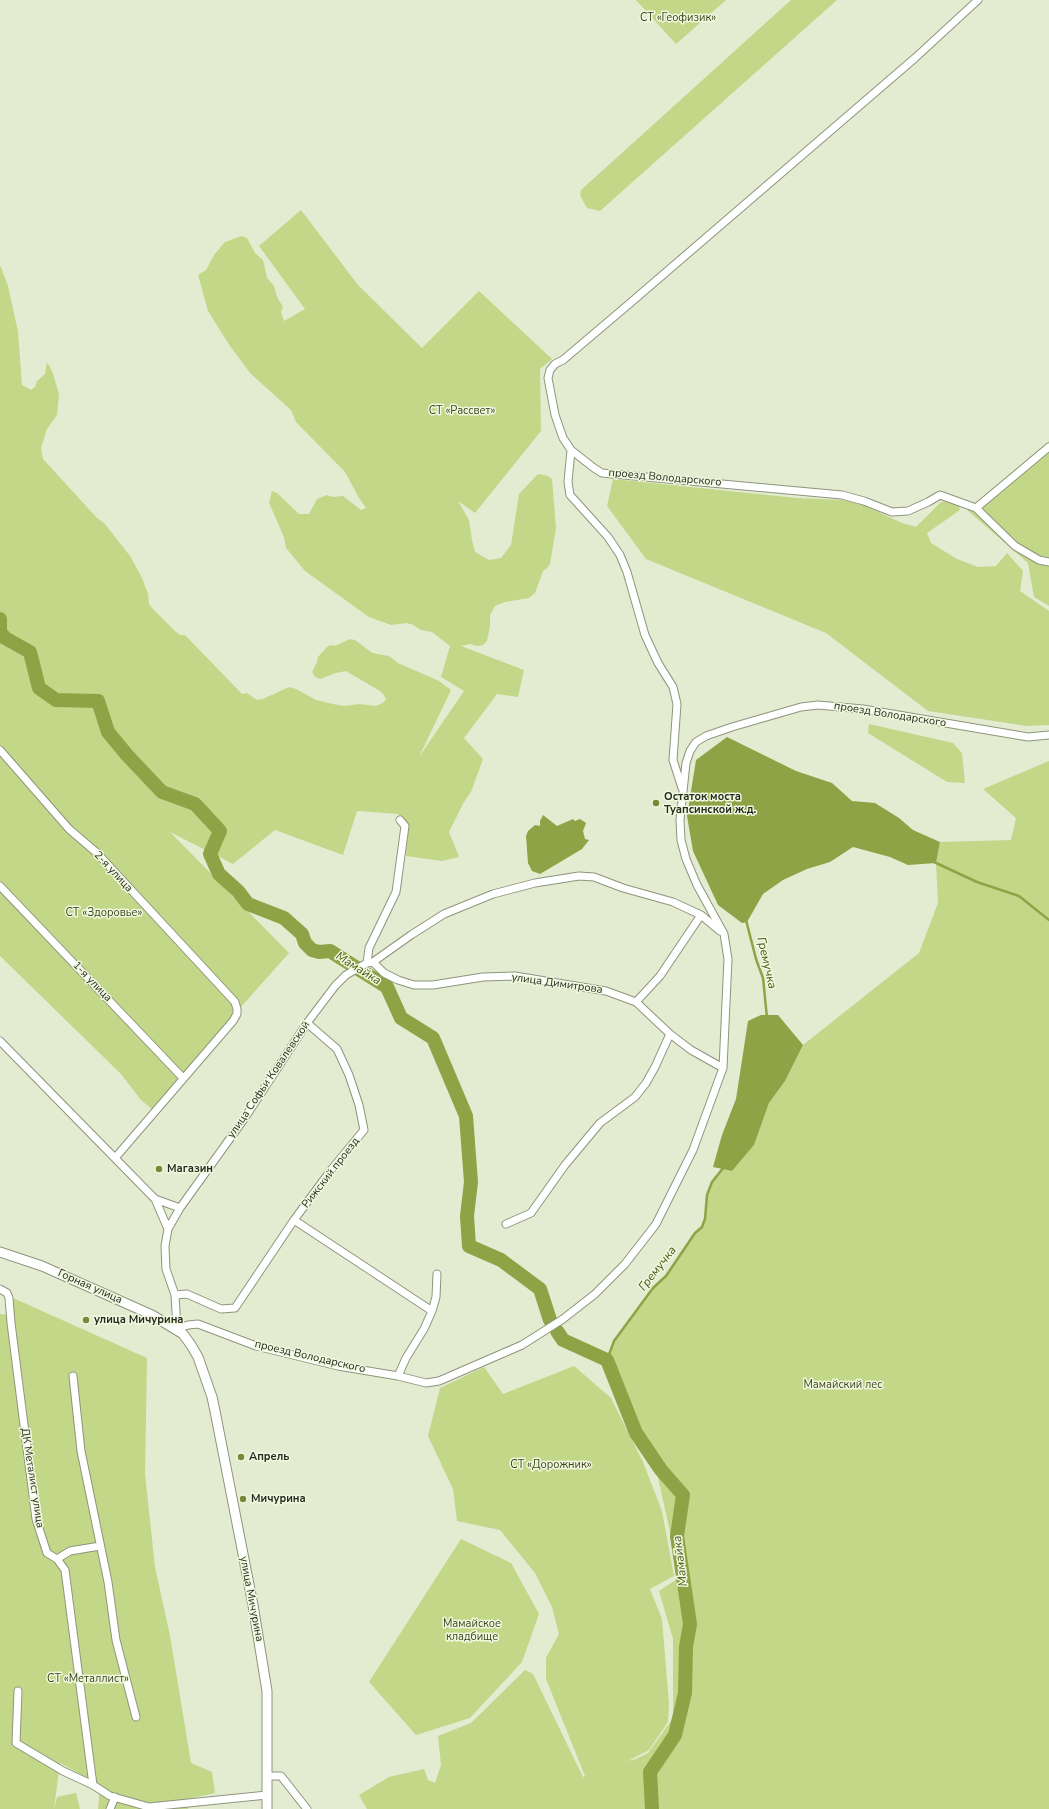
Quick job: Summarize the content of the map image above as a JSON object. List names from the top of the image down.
{
  "streets": {
    "street": [
      "проезд Володарского",
      "2-я улица",
      "1-я улица",
      "улица Димитрова",
      "улица Софьи Ковалевской",
      "Рижский проезд",
      "Горная улица",
      "ДК Металист улица",
      "улица Мичурина"
    ]
  },
  "crossings": [
    ["проезд Володарского", "улица Димитрова"],
    ["проезд Володарского", "улица Софьи Ковалевской"],
    ["проезд Володарского", "Горная улица"],
    ["проезд Володарского", "улица Мичурина"],
    ["2-я улица", "1-я улица"],
    ["улица Димитрова", "улица Софьи Ковалевской"],
    ["улица Софьи Ковалевской", "Рижский проезд"],
    ["Горная улица", "улица Мичурина"]
  ],
  "water": ["Гремучка", "Мамайка"],
  "parks": [
    "СТ «Геофизик»",
    "СТ «Рассвет»",
    "СТ «Здоровье»",
    "Мамайский лес",
    "СТ «Дорожник»",
    "Мамайское кладбище",
    "СТ «Металлист»"
  ],
  "places": [
    "Остаток моста Туапсинской ж.д.",
    "Магазин",
    "улица Мичурина",
    "Апрель",
    "Мичурина"
  ]
}
